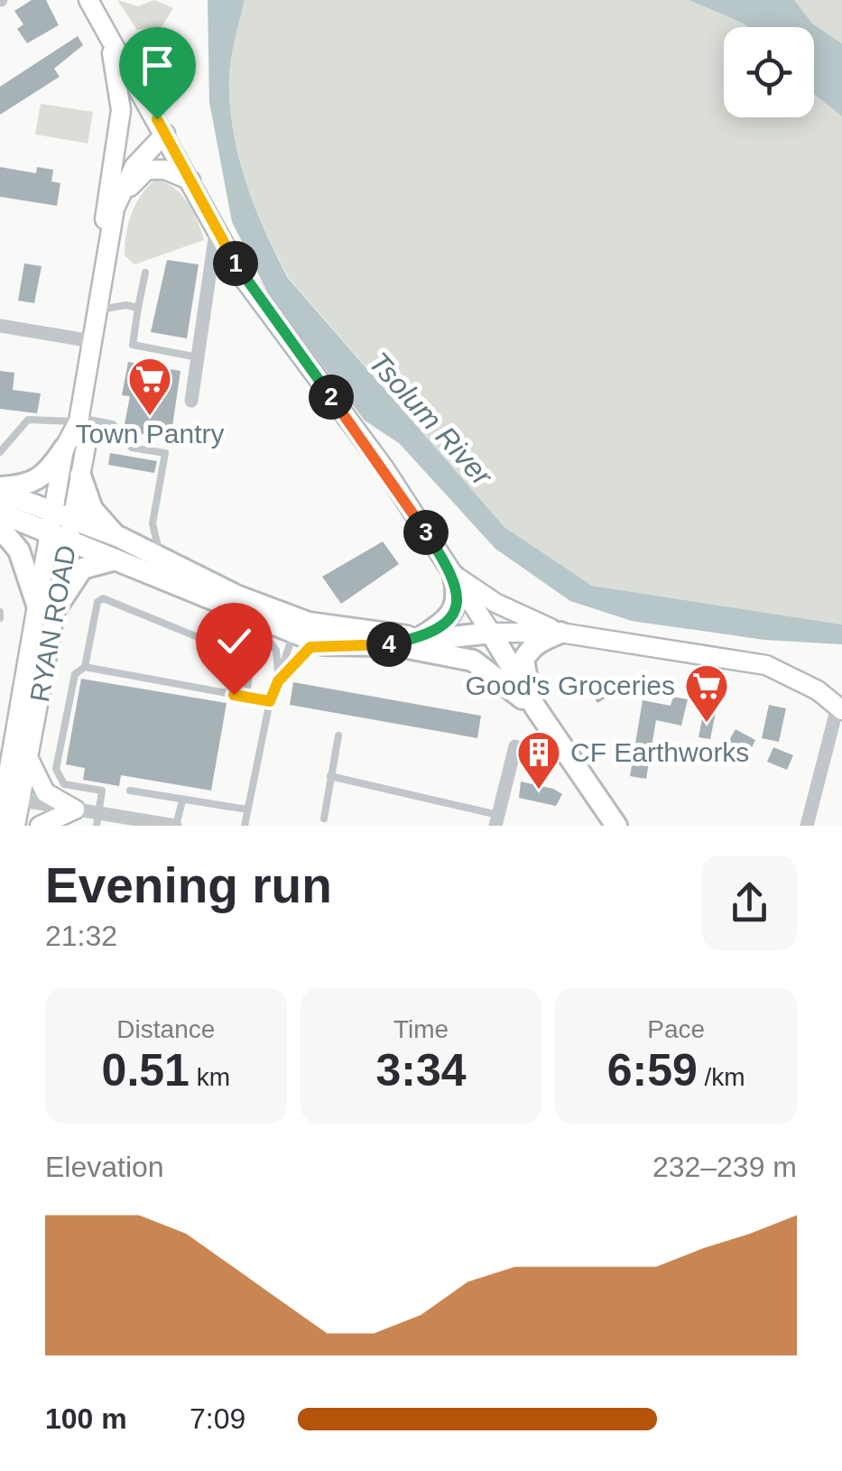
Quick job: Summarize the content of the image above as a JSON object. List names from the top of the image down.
{
  "streets": {
    "main road": ["RYAN ROAD"]
  },
  "water": ["Tsolum River"],
  "places": {
    "supermarket": ["Town Pantry", "Good's Groceries"],
    "building": ["CF Earthworks"]
  },
  "page": {
    "pins": [
      "1",
      "2",
      "3",
      "4"
    ],
    "heading": ["Evening run", "21:32"],
    "stats": [
      ["Distance", "0.51 km"],
      ["Time", "3:34"],
      ["Pace", "6:59 /km"]
    ],
    "chart": ["Elevation", "232–239 m"],
    "list": [
      {
        "name": "100 m",
        "note": "7:09"
      }
    ]
  }
}
